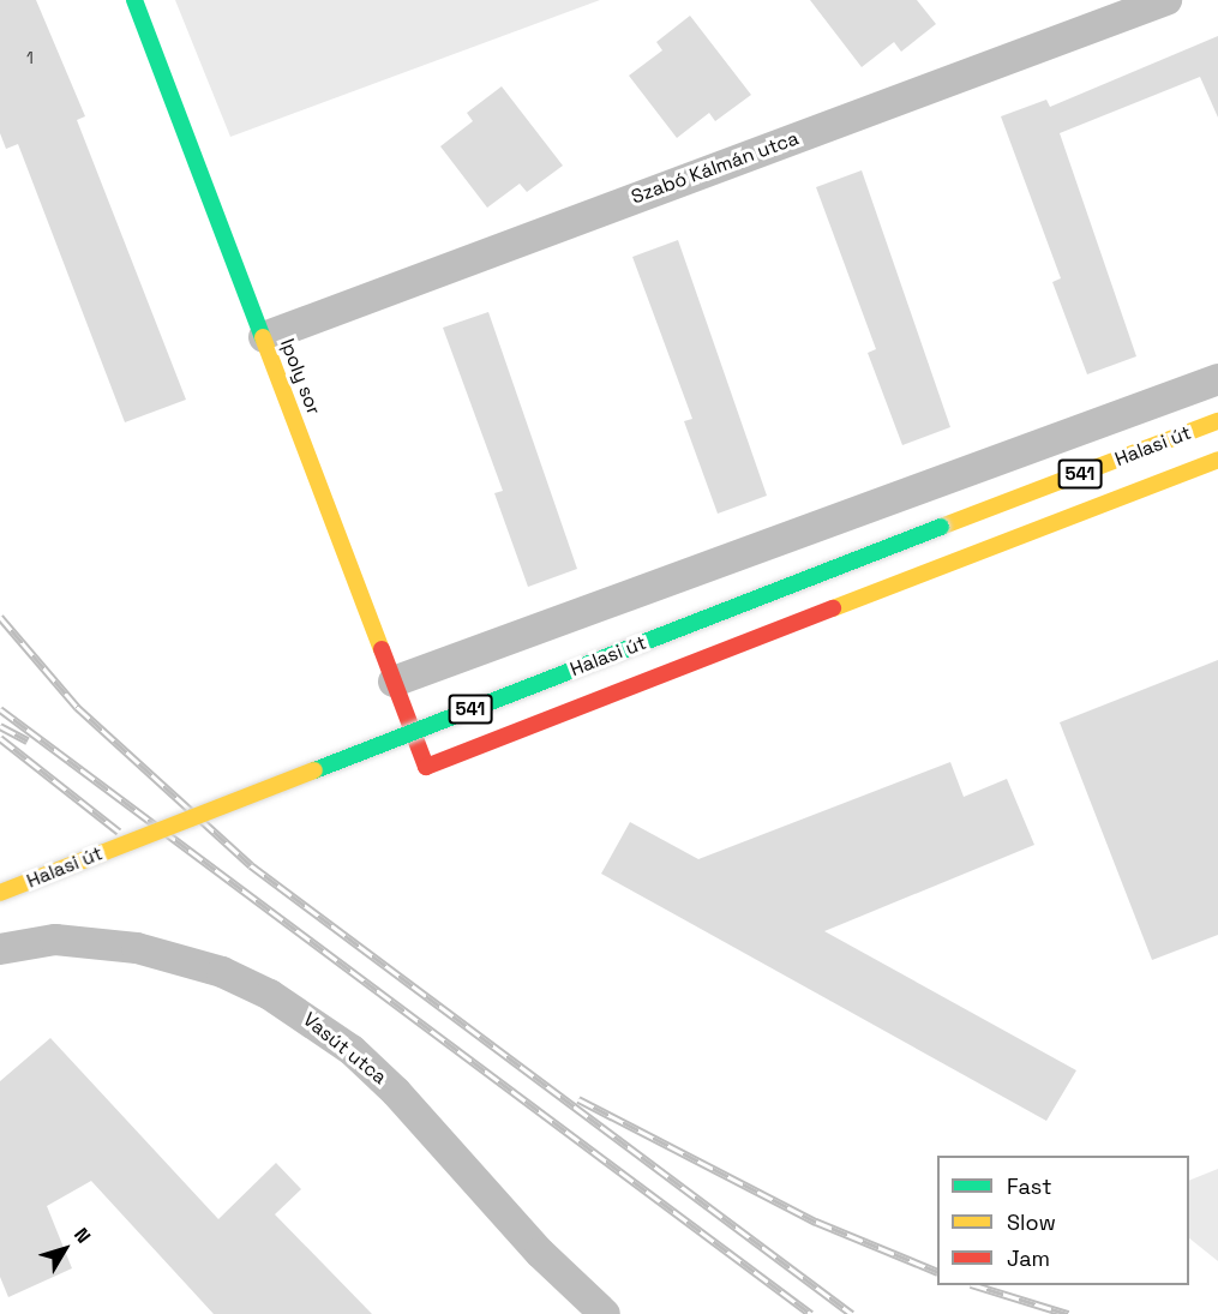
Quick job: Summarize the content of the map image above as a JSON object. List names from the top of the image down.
{
  "streets": {
    "street": [
      "Szabó Kálmán utca",
      "Ipoly sor",
      "Halasi út",
      "541",
      "Vasút utca"
    ]
  },
  "crossings": [
    ["Szabó Kálmán utca", "Ipoly sor"]
  ],
  "house_numbers": ["1"],
  "legend": ["Fast", "Slow", "Jam"],
  "north": "top right"
}
